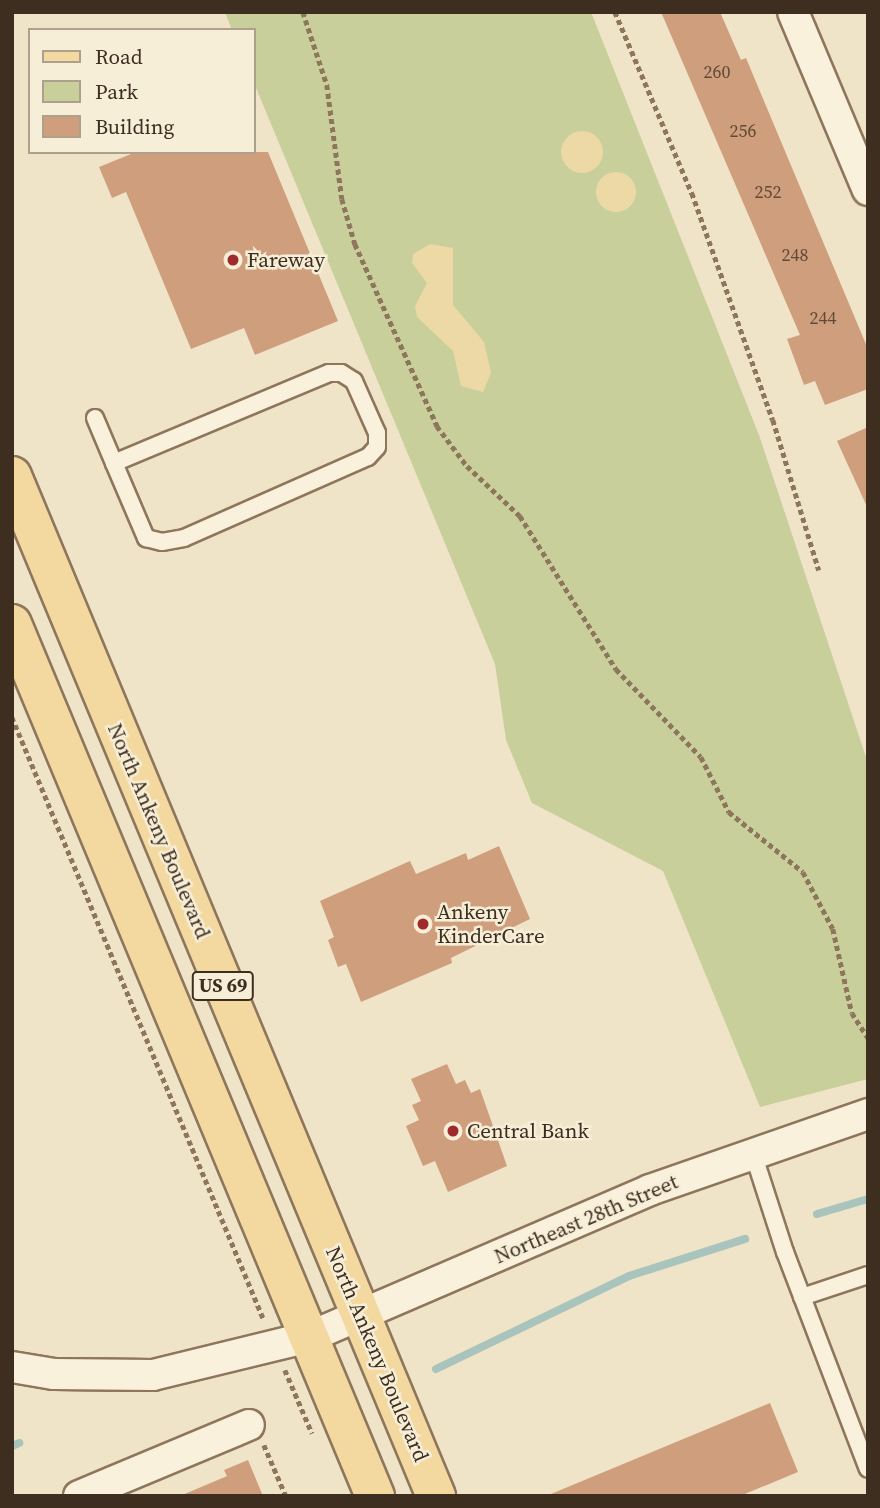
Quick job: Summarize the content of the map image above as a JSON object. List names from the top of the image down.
{
  "streets": {
    "main road": ["North Ankeny Boulevard", "US 69"],
    "street": ["Northeast 28th Street"]
  },
  "crossings": [
    ["North Ankeny Boulevard", "Northeast 28th Street"],
    ["US 69", "Northeast 28th Street"]
  ],
  "places": ["Fareway", "Ankeny KinderCare", "Central Bank"],
  "house_numbers": [
    "260",
    "256",
    "252",
    "248",
    "244"
  ],
  "legend": ["Road", "Park", "Building"]
}
